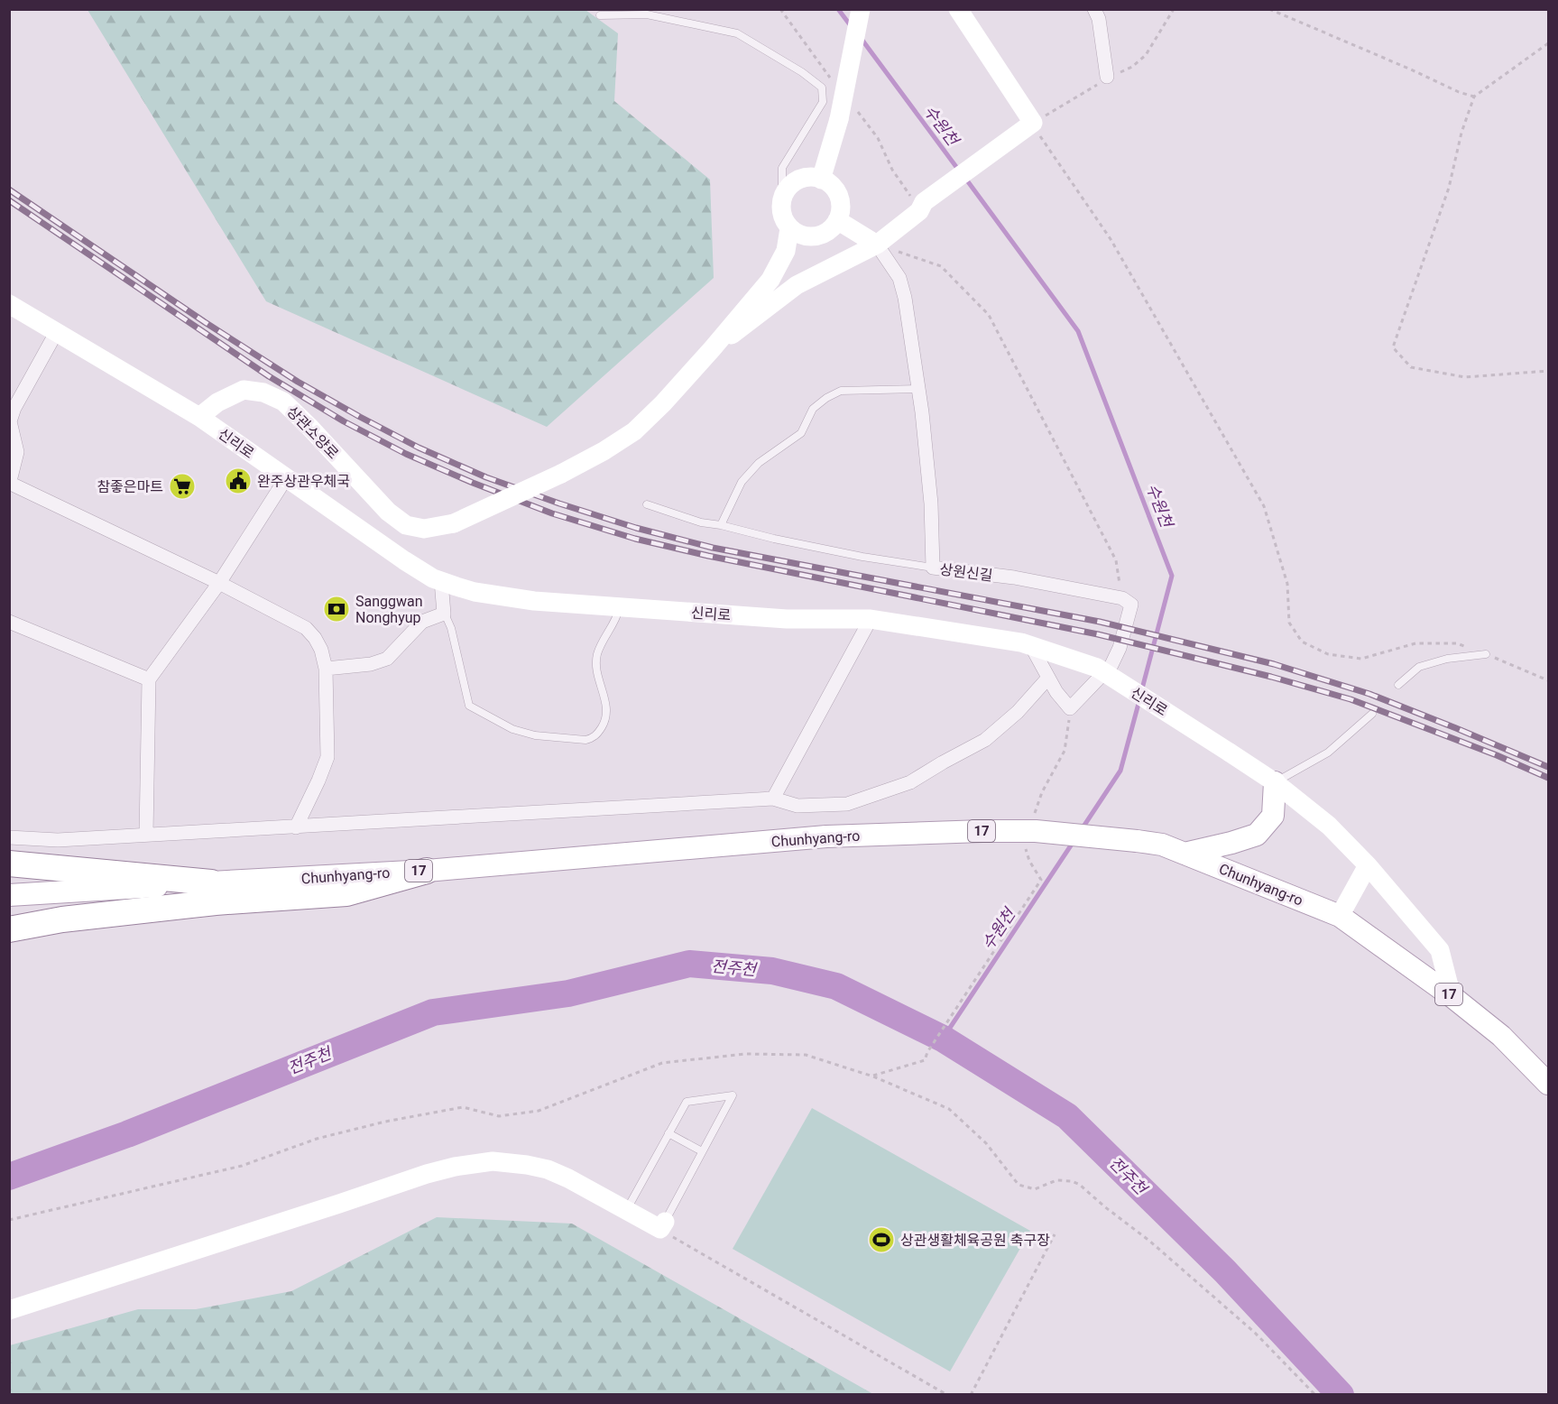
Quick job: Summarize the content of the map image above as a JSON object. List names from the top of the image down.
{
  "streets": {
    "main road": [
      "상관소양로",
      "신리로",
      "17",
      "Chunhyang-ro"
    ],
    "street": ["상원신길"]
  },
  "crossings": [
    ["상관소양로", "신리로"],
    ["신리로", "Chunhyang-ro"]
  ],
  "water": ["수원천", "전주천"],
  "places": {
    "public building": ["완주상관우체국"],
    "supermarket": ["참좋은마트"],
    "bank": ["Sanggwan Nonghyup"],
    "sports": ["상관생활체육공원 축구장"]
  }
}
